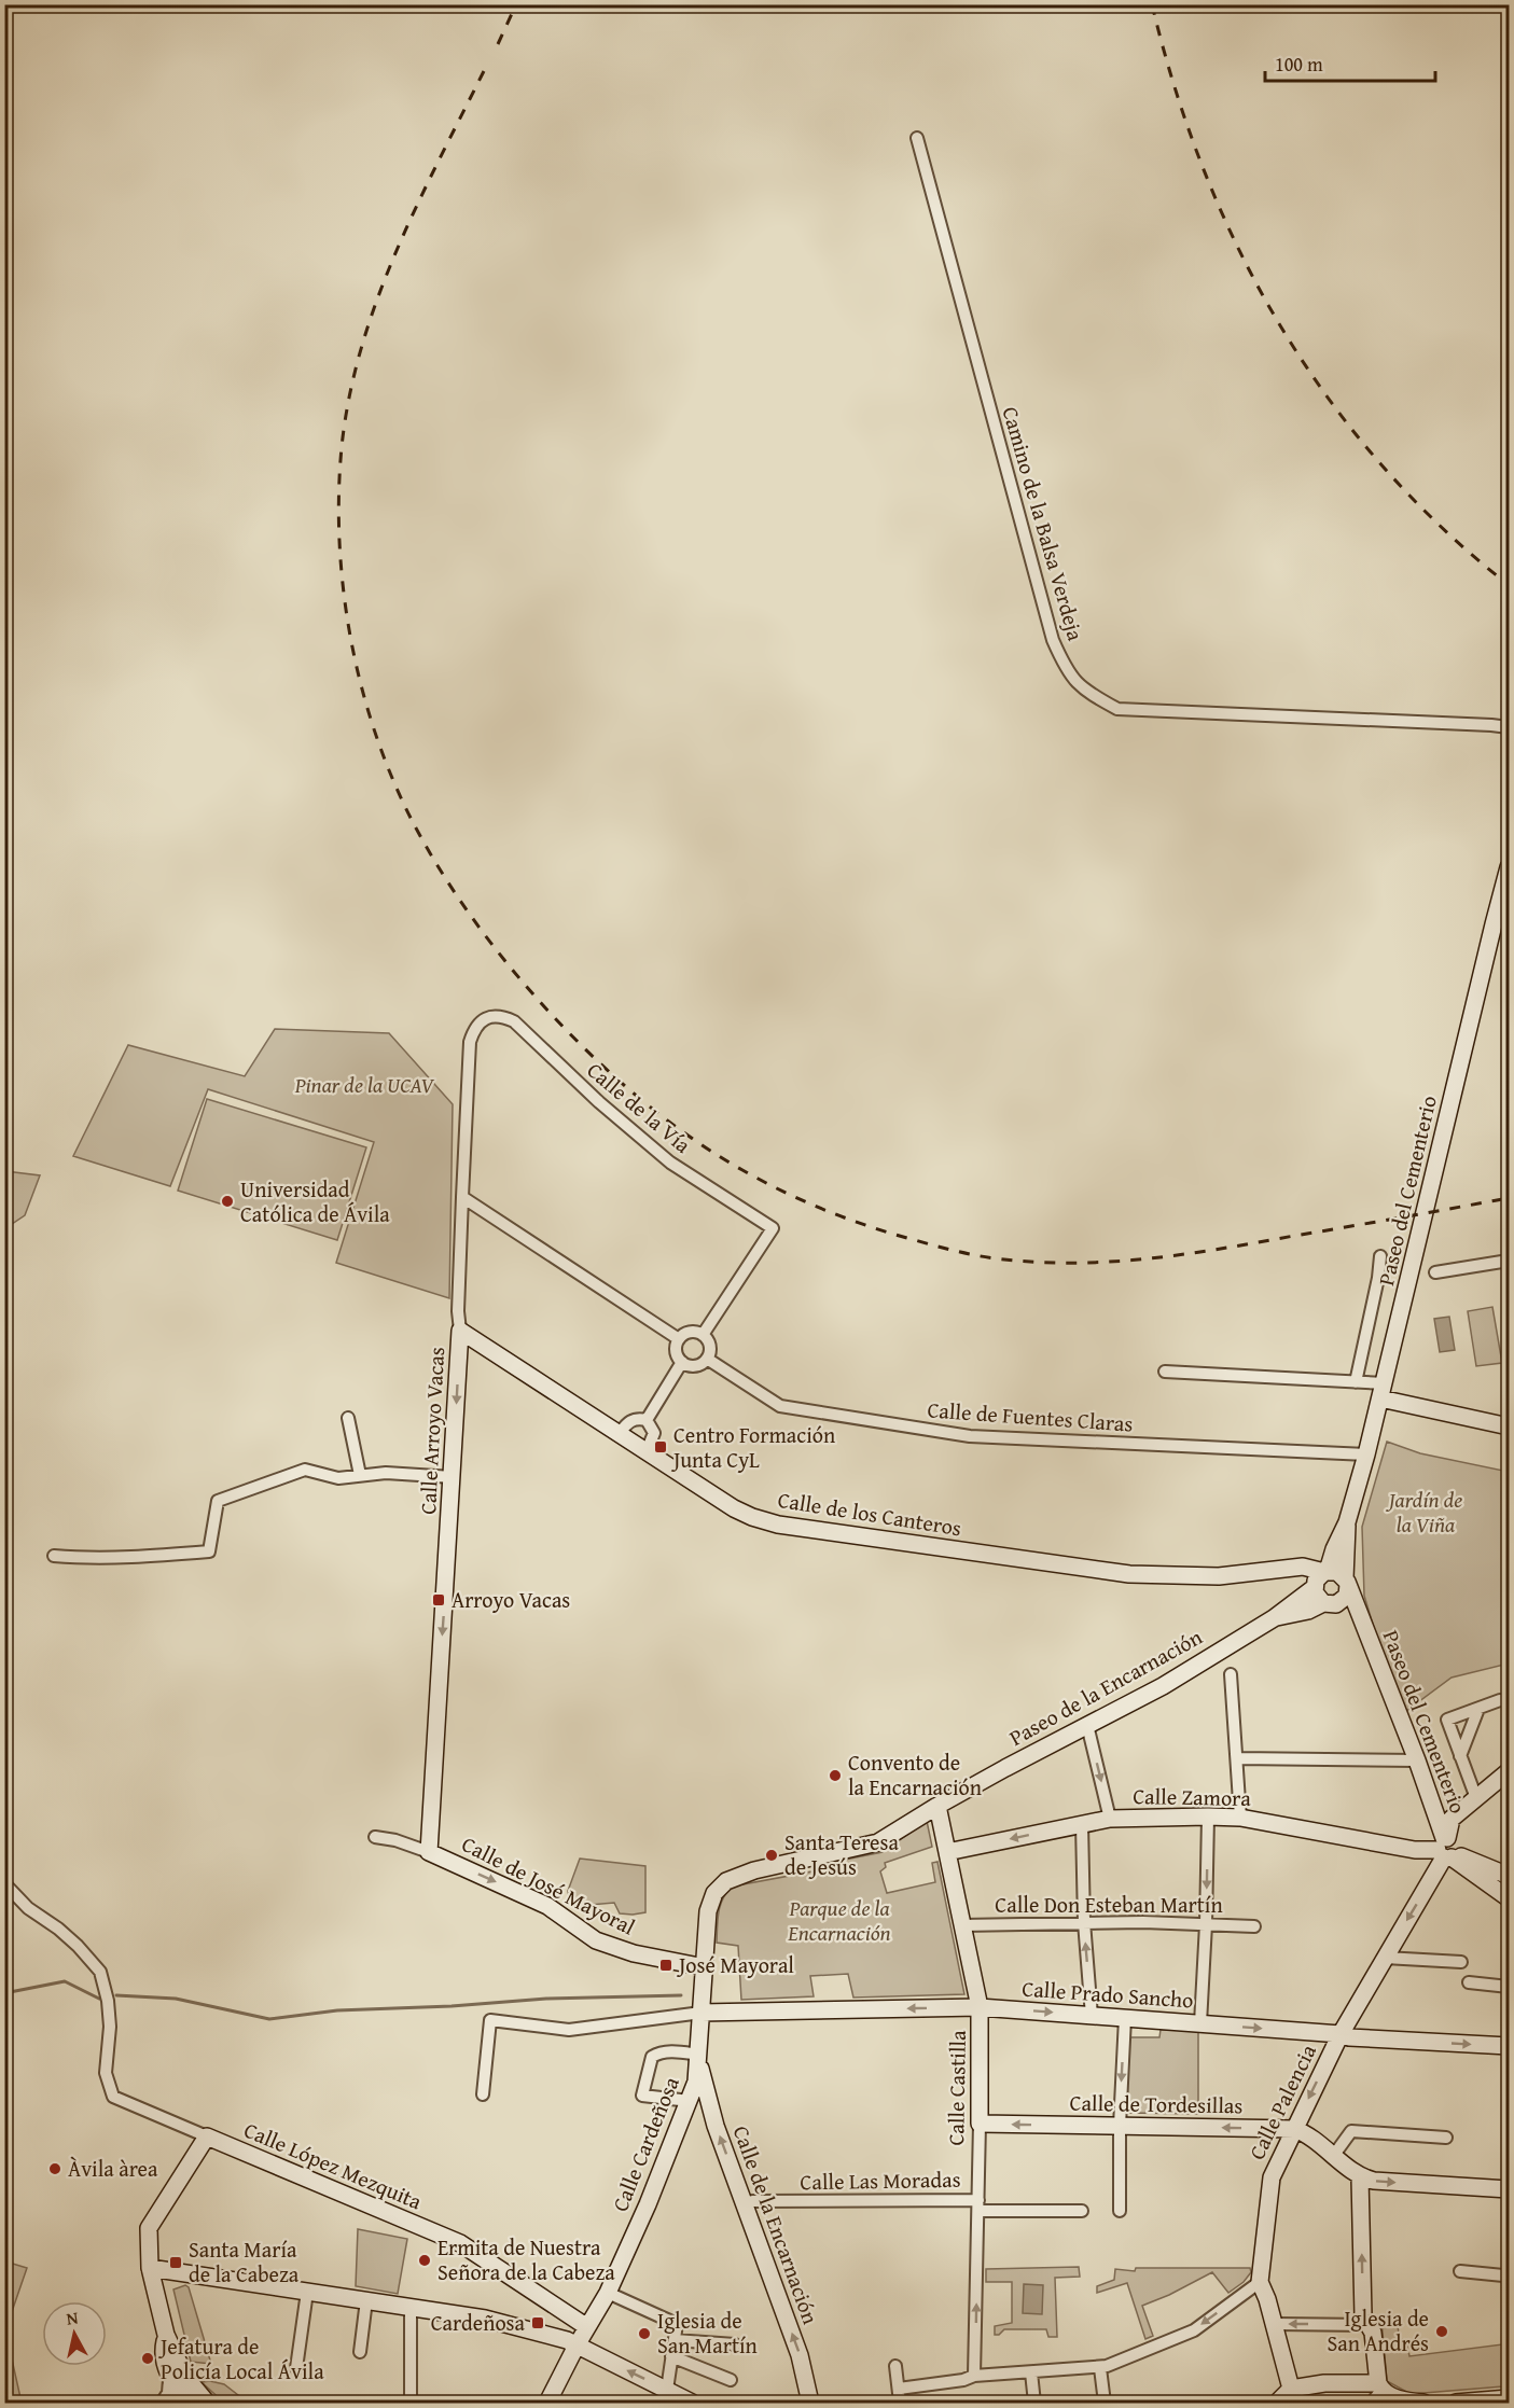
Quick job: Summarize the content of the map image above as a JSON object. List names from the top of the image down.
{
  "streets": {
    "street": [
      "Camino de la Balsa Verdeja",
      "Calle de la Vía",
      "Paseo del Cementerio",
      "Calle de Fuentes Claras",
      "Calle Arroyo Vacas",
      "Calle de los Canteros",
      "Paseo de la Encarnación",
      "Calle Zamora",
      "Calle de José Mayoral",
      "Calle Don Esteban Martín",
      "Calle Prado Sancho",
      "Calle Castilla",
      "Calle Palencia",
      "Calle de Tordesillas",
      "Calle Cardeñosa",
      "Calle López Mezquita",
      "Calle Las Moradas",
      "Calle de la Encarnación"
    ]
  },
  "crossings": [
    ["Calle de la Vía", "Calle de Fuentes Claras"],
    ["Calle de la Vía", "Calle Arroyo Vacas"],
    ["Paseo del Cementerio", "Calle de Fuentes Claras"],
    ["Paseo del Cementerio", "Calle de los Canteros"],
    ["Paseo del Cementerio", "Paseo de la Encarnación"],
    ["Paseo del Cementerio", "Calle Zamora"],
    ["Paseo del Cementerio", "Calle Palencia"],
    ["Calle Arroyo Vacas", "Calle de los Canteros"],
    ["Calle Arroyo Vacas", "Calle de José Mayoral"],
    ["Calle de los Canteros", "Paseo de la Encarnación"],
    ["Paseo de la Encarnación", "Calle de José Mayoral"],
    ["Paseo de la Encarnación", "Calle Prado Sancho"],
    ["Paseo de la Encarnación", "Calle Castilla"],
    ["Paseo de la Encarnación", "Calle Cardeñosa"],
    ["Calle Zamora", "Calle Castilla"],
    ["Calle Zamora", "Calle Palencia"],
    ["Calle Don Esteban Martín", "Calle Castilla"],
    ["Calle Prado Sancho", "Calle Castilla"],
    ["Calle Prado Sancho", "Calle Palencia"],
    ["Calle Prado Sancho", "Calle Cardeñosa"],
    ["Calle Castilla", "Calle de Tordesillas"],
    ["Calle Castilla", "Calle Las Moradas"],
    ["Calle Palencia", "Calle de Tordesillas"],
    ["Calle Cardeñosa", "Calle López Mezquita"],
    ["Calle Cardeñosa", "Calle de la Encarnación"],
    ["Calle Las Moradas", "Calle de la Encarnación"]
  ],
  "one_way": [
    "Calle Arroyo Vacas",
    "Calle de José Mayoral",
    "Calle de Tordesillas",
    "Calle de la Encarnación"
  ],
  "parks": ["Pinar de la UCAV", "Jardín de la Viña", "Parque de la Encarnación"],
  "places": {
    "other": [
      "Universidad Católica de Ávila",
      "Convento de la Encarnación",
      "Santa Teresa de Jesús",
      "Àvila àrea",
      "Ermita de Nuestra Señora de la Cabeza",
      "Iglesia de San Andrés",
      "Iglesia de San Martín",
      "Jefatura de Policía Local Ávila"
    ],
    "transit": [
      "Centro Formación Junta CyL",
      "Arroyo Vacas",
      "José Mayoral",
      "Santa María de la Cabeza",
      "Cardeñosa"
    ]
  },
  "scale_bar": "100 m",
  "north": "top"
}
